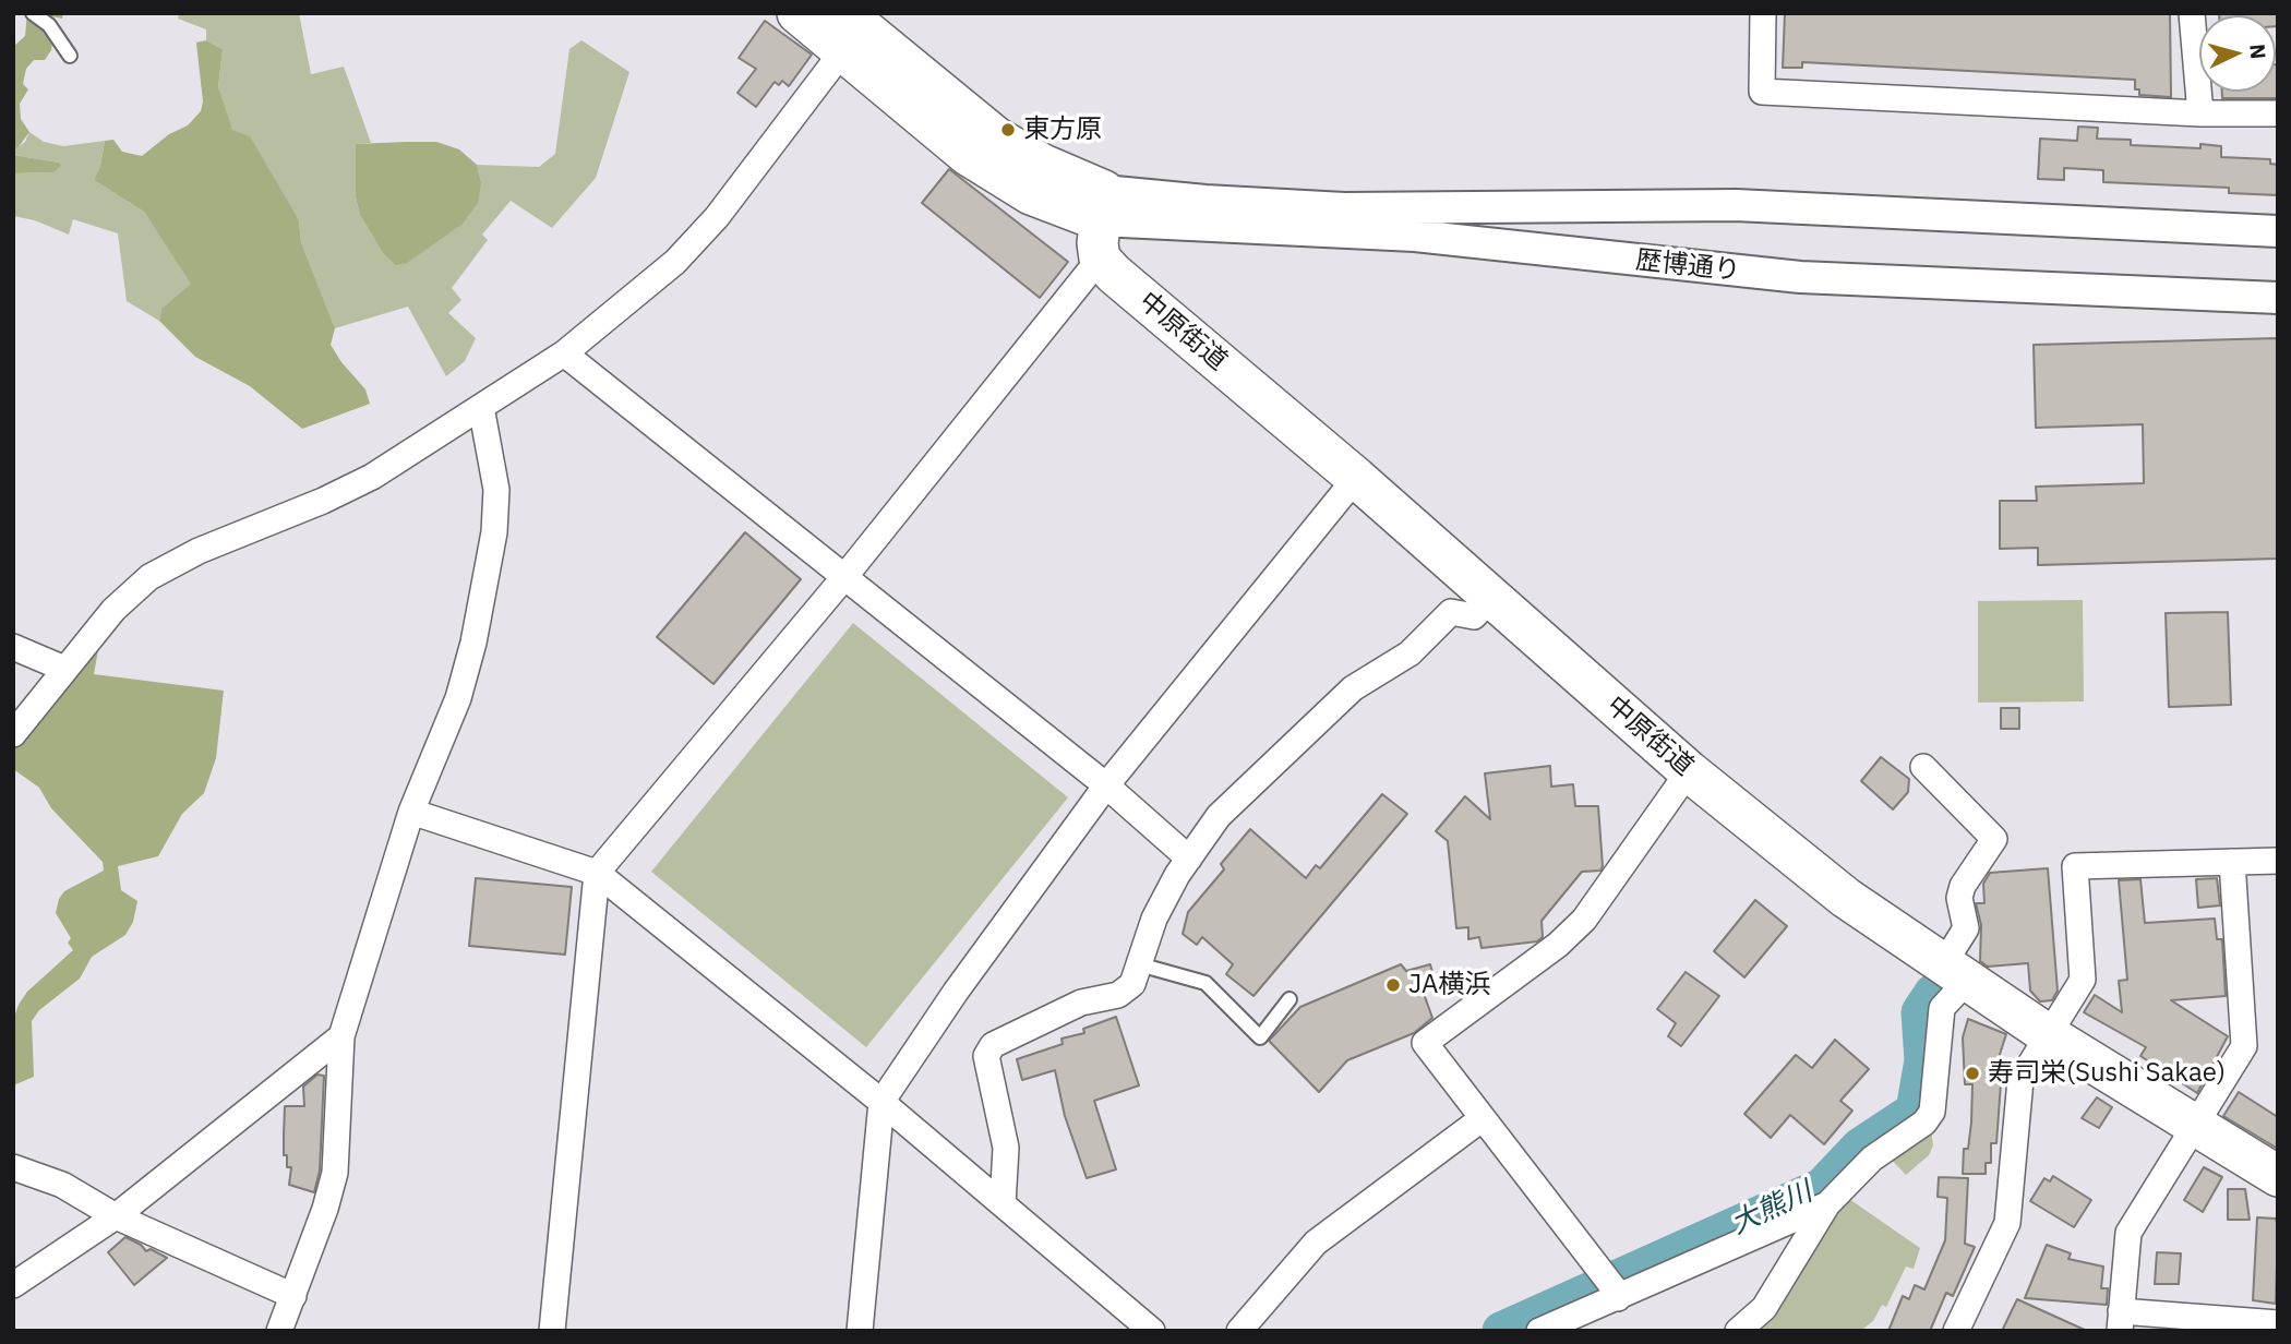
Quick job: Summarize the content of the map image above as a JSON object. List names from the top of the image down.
{
  "streets": {
    "main road": ["中原街道"],
    "street": ["歴博通り"]
  },
  "crossings": [
    ["歴博通り", "中原街道"]
  ],
  "water": ["大熊川"],
  "places": ["東方原", "JA横浜", "寿司栄(Sushi Sakae)"],
  "north": "right"
}
